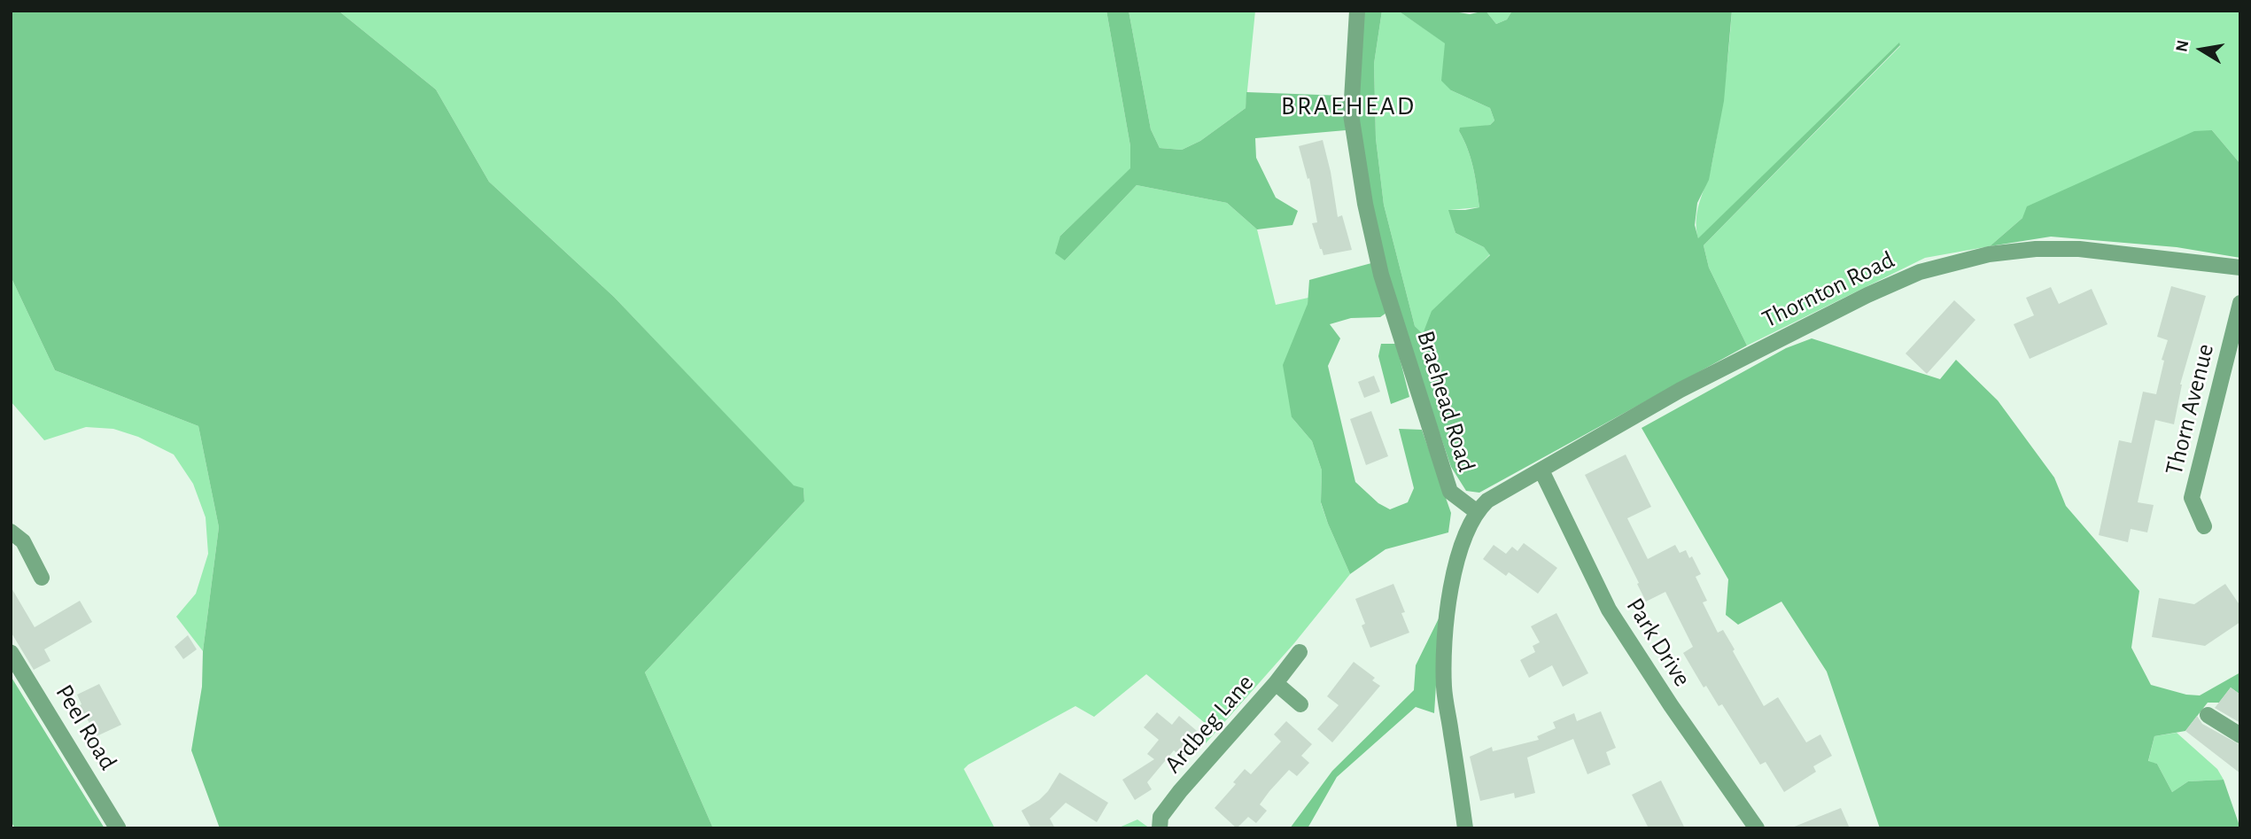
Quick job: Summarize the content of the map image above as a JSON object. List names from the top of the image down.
{
  "streets": {
    "street": [
      "Thornton Road",
      "Braehead Road",
      "Thorn Avenue",
      "Park Drive",
      "Ardbeg Lane",
      "Peel Road"
    ]
  },
  "crossings": [
    ["Thornton Road", "Braehead Road"],
    ["Thornton Road", "Park Drive"]
  ],
  "districts": ["BRAEHEAD"],
  "north": "left"
}
